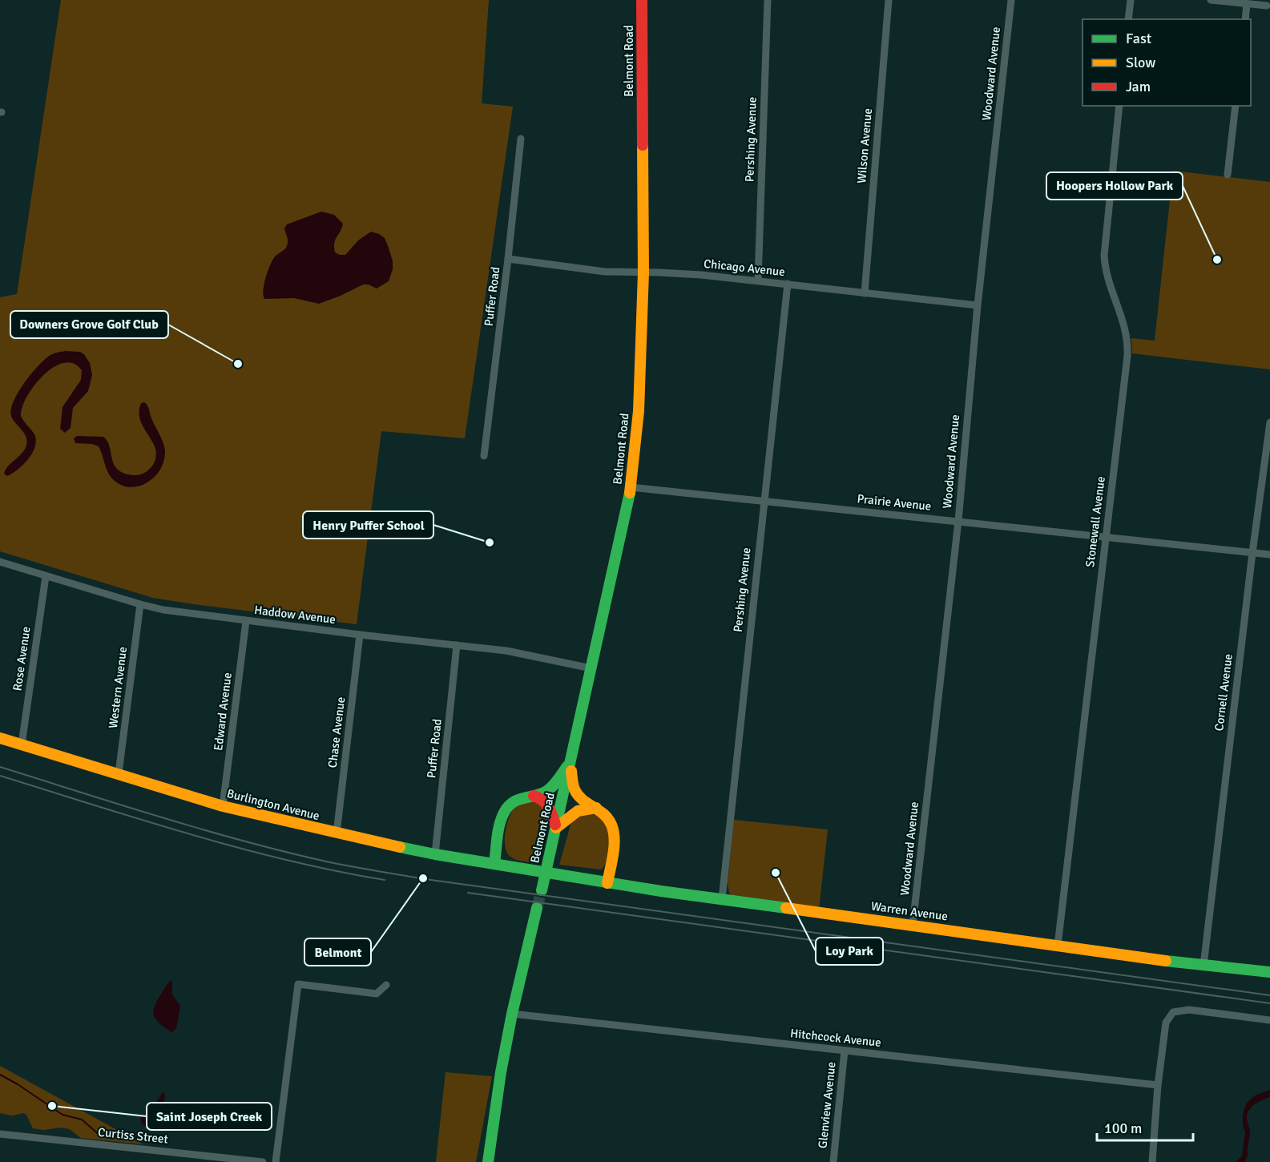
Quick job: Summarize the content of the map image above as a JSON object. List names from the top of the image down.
{
  "streets": {
    "main road": ["Belmont Road", "Burlington Avenue", "Warren Avenue"],
    "street": [
      "Woodward Avenue",
      "Pershing Avenue",
      "Wilson Avenue",
      "Chicago Avenue",
      "Puffer Road",
      "Prairie Avenue",
      "Stonewall Avenue",
      "Haddow Avenue",
      "Rose Avenue",
      "Western Avenue",
      "Cornell Avenue",
      "Edward Avenue",
      "Chase Avenue",
      "Hitchcock Avenue",
      "Glenview Avenue",
      "Curtiss Street"
    ]
  },
  "crossings": [
    ["Belmont Road", "Chicago Avenue"],
    ["Belmont Road", "Prairie Avenue"],
    ["Belmont Road", "Haddow Avenue"],
    ["Woodward Avenue", "Chicago Avenue"],
    ["Woodward Avenue", "Prairie Avenue"],
    ["Woodward Avenue", "Warren Avenue"],
    ["Pershing Avenue", "Chicago Avenue"],
    ["Pershing Avenue", "Prairie Avenue"],
    ["Pershing Avenue", "Warren Avenue"],
    ["Wilson Avenue", "Chicago Avenue"],
    ["Chicago Avenue", "Puffer Road"],
    ["Puffer Road", "Haddow Avenue"],
    ["Puffer Road", "Burlington Avenue"],
    ["Prairie Avenue", "Stonewall Avenue"],
    ["Prairie Avenue", "Cornell Avenue"],
    ["Stonewall Avenue", "Warren Avenue"],
    ["Haddow Avenue", "Rose Avenue"],
    ["Haddow Avenue", "Western Avenue"],
    ["Haddow Avenue", "Edward Avenue"],
    ["Haddow Avenue", "Chase Avenue"],
    ["Rose Avenue", "Burlington Avenue"],
    ["Western Avenue", "Burlington Avenue"],
    ["Cornell Avenue", "Warren Avenue"],
    ["Edward Avenue", "Burlington Avenue"],
    ["Chase Avenue", "Burlington Avenue"],
    ["Burlington Avenue", "Warren Avenue"],
    ["Hitchcock Avenue", "Glenview Avenue"]
  ],
  "places": [
    "Hoopers Hollow Park",
    "Downers Grove Golf Club",
    "Henry Puffer School",
    "Loy Park",
    "Belmont",
    "Saint Joseph Creek"
  ],
  "legend": ["Fast", "Slow", "Jam"],
  "scale_bar": "100 m"
}
